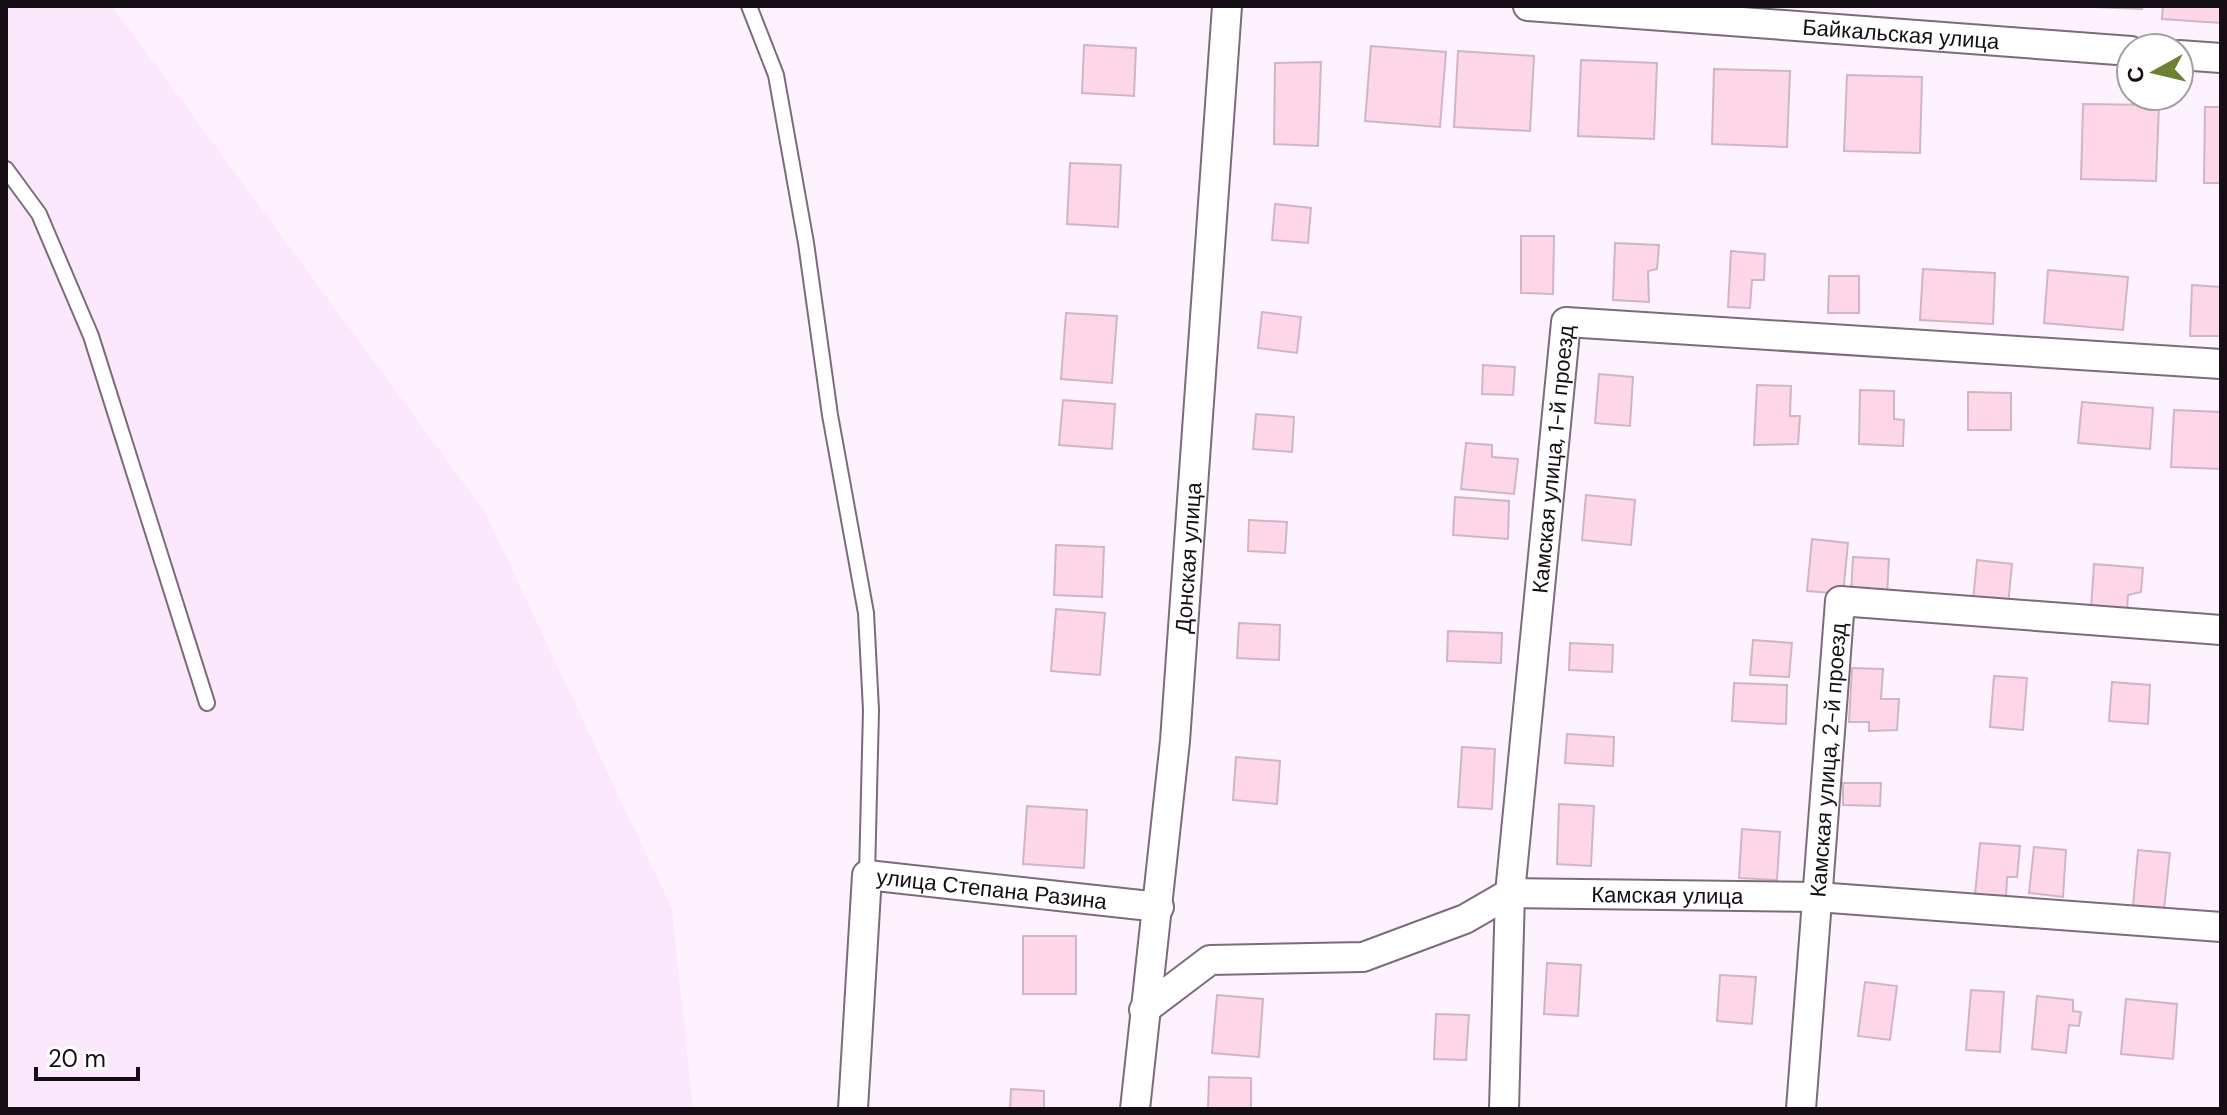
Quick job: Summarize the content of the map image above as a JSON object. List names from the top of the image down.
{
  "streets": {
    "street": [
      "Байкальская улица",
      "Камская улица, 1-й проезд",
      "Донская улица",
      "Камская улица, 2-й проезд",
      "улица Степана Разина",
      "Камская улица"
    ]
  },
  "crossings": [
    ["Камская улица, 1-й проезд", "Камская улица"],
    ["Донская улица", "улица Степана Разина"],
    ["Камская улица, 2-й проезд", "Камская улица"]
  ],
  "scale_bar": "20 m",
  "north": "left"
}
